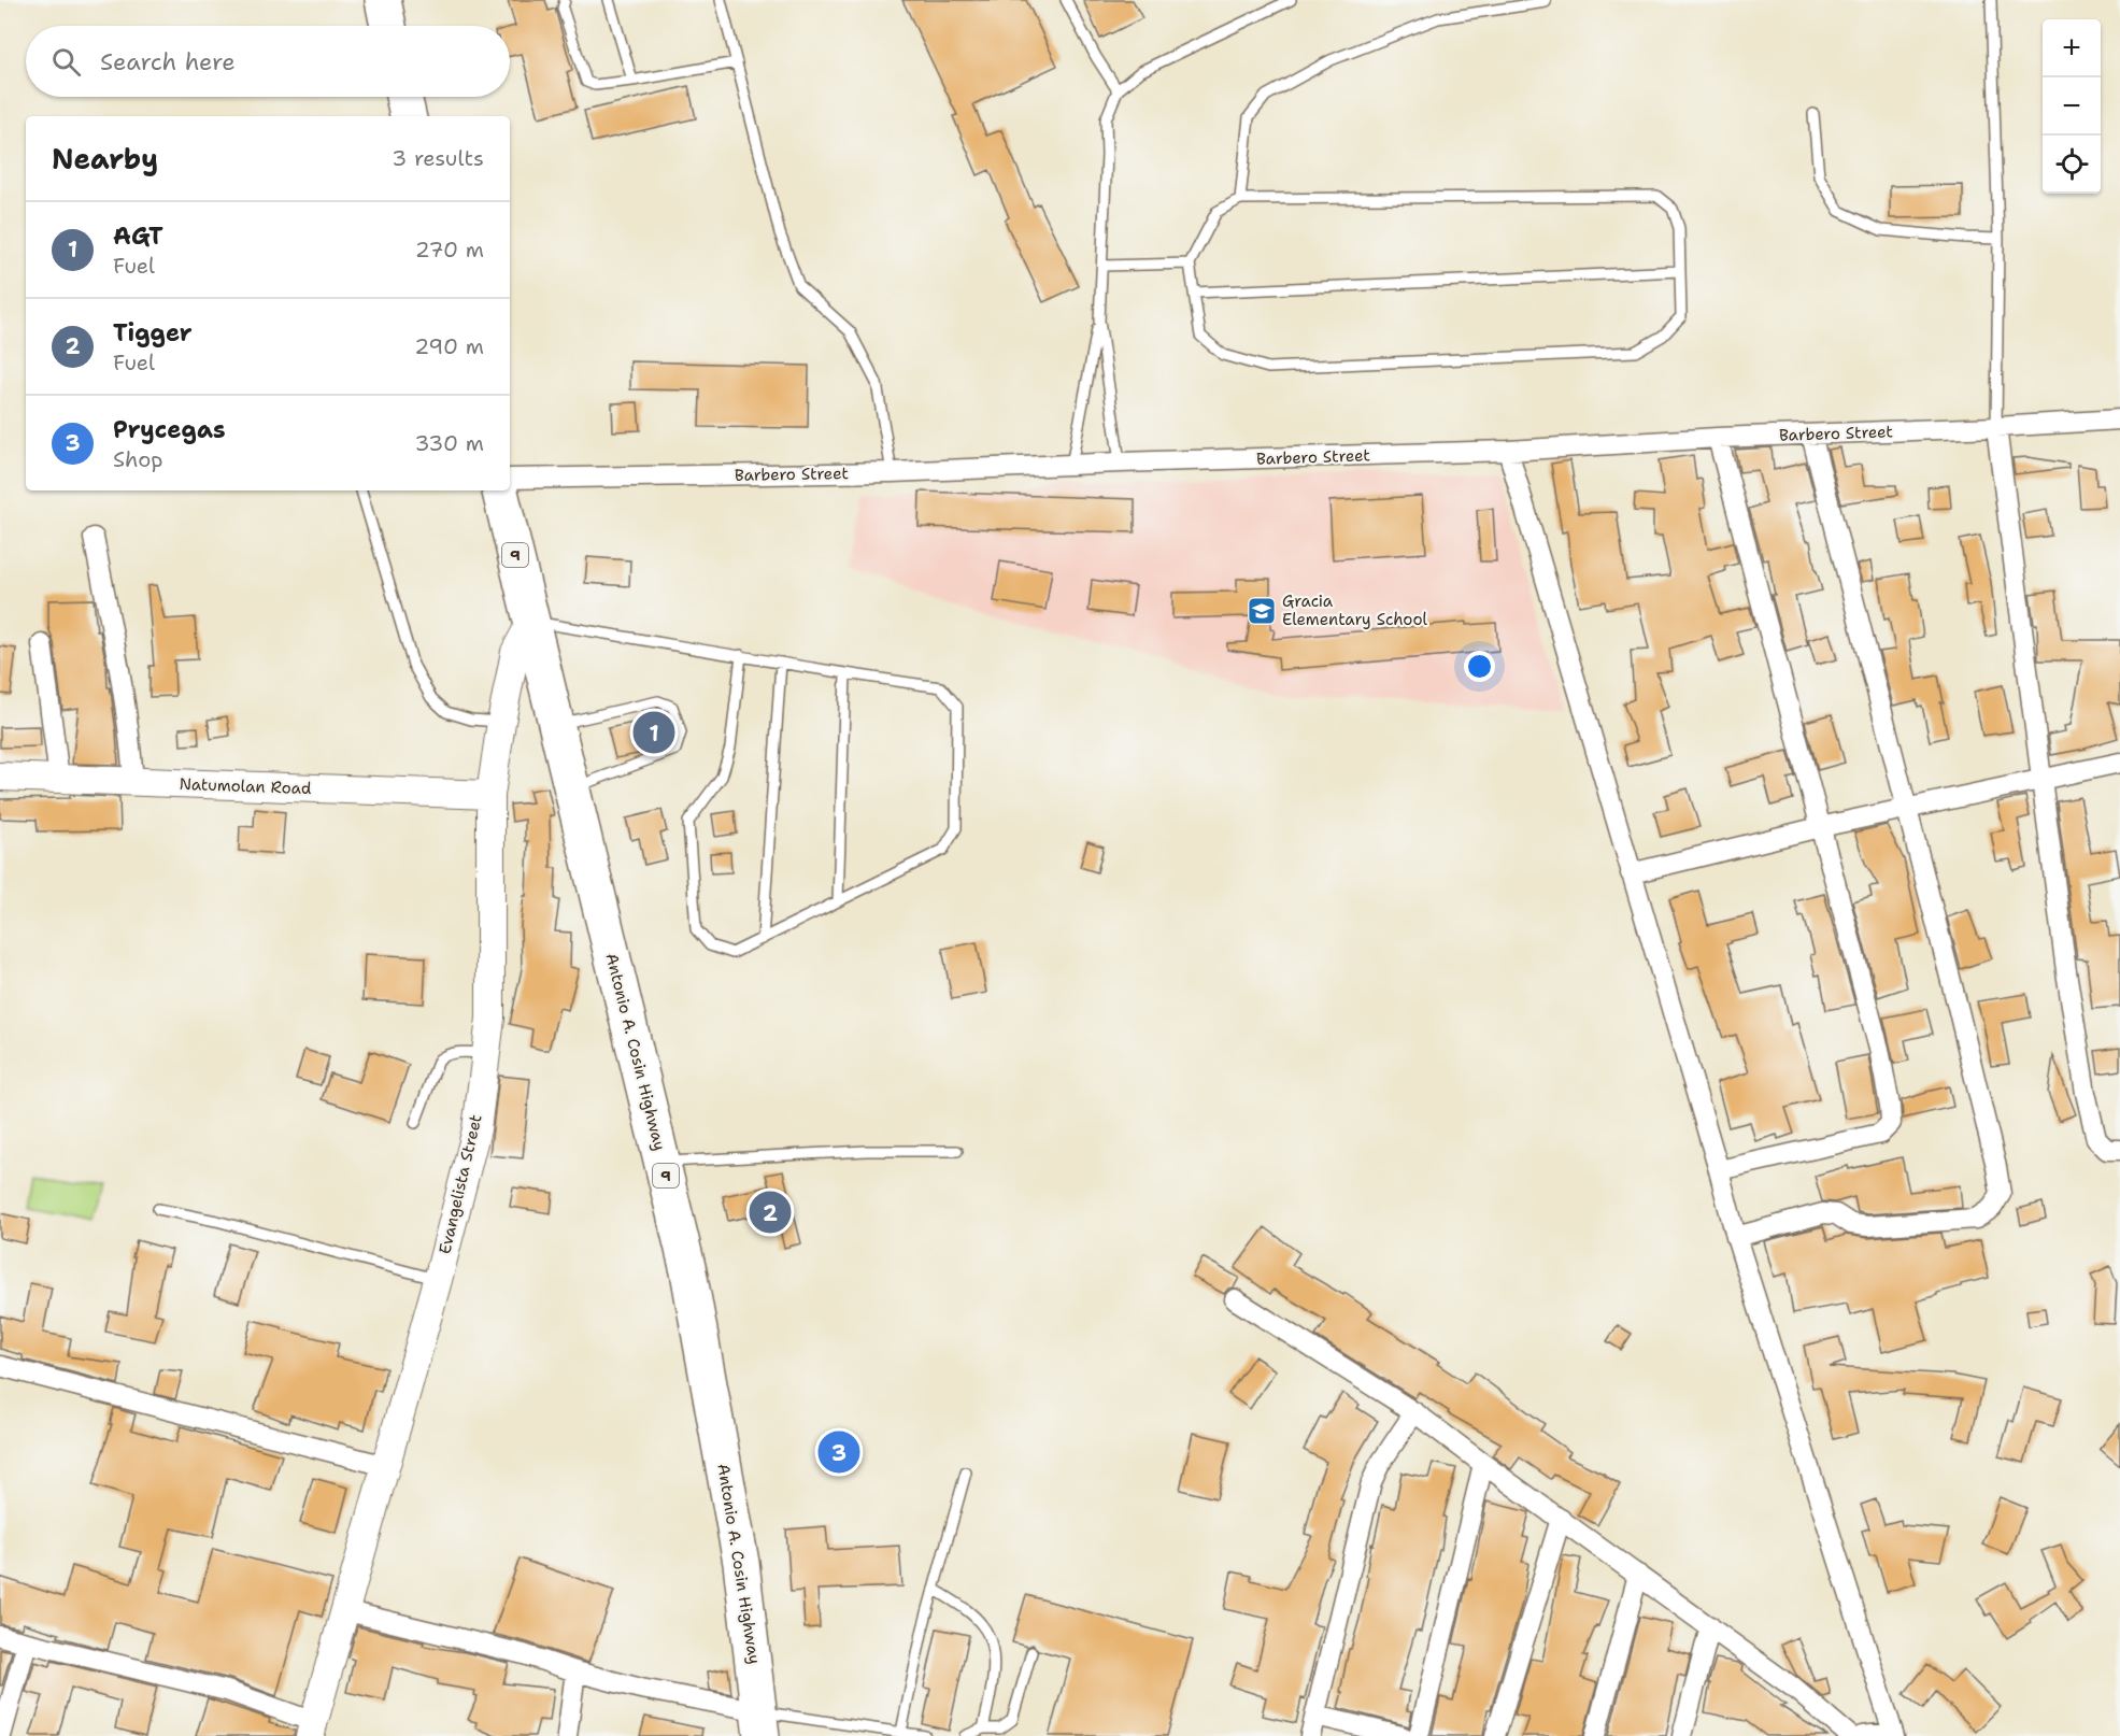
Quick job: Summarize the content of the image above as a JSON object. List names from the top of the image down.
{
  "streets": {
    "highway": ["9", "Antonio A. Cosin Highway"],
    "street": ["Barbero Street", "Natumolan Road", "Evangelista Street"]
  },
  "crossings": [
    ["Natumolan Road", "Evangelista Street"],
    ["Antonio A. Cosin Highway", "Evangelista Street"]
  ],
  "places": {
    "school or university": ["Gracia Elementary School"]
  },
  "page": {
    "map_buttons": ["+", "−"],
    "search": "Search here",
    "heading": ["Nearby", "3 results"],
    "list": [
      {
        "mark": "1",
        "name": "AGT",
        "note": "Fuel",
        "value": "270 m"
      },
      {
        "mark": "2",
        "name": "Tigger",
        "note": "Fuel",
        "value": "290 m"
      },
      {
        "mark": "3",
        "name": "Prycegas",
        "note": "Shop",
        "value": "330 m"
      }
    ],
    "pins": ["1", "2", "3"]
  }
}
